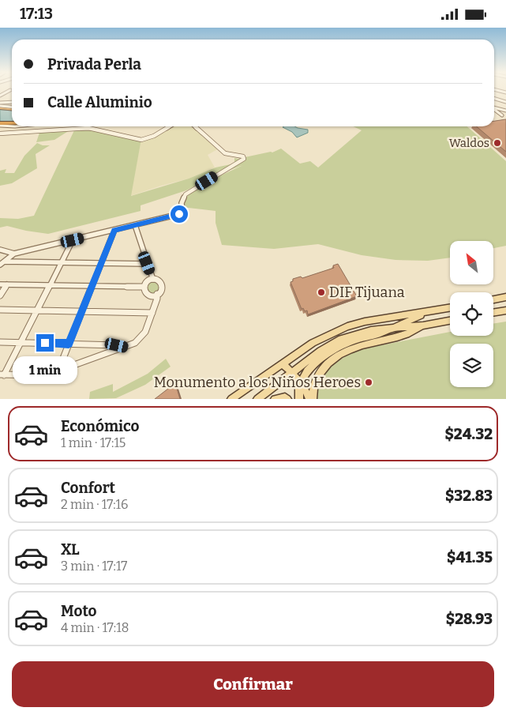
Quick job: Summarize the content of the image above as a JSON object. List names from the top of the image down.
{
  "places": ["Waldos", "DIF Tijuana", "Monumento a los Niños Heroes"],
  "north": "top left",
  "page": {
    "status": "17:13",
    "banner": ["Privada Perla", "Calle Aluminio"],
    "bubble": "1 min",
    "list": [
      {
        "name": "Económico",
        "note": "1 min · 17:15",
        "value": "$24.32"
      },
      {
        "name": "Confort",
        "note": "2 min · 17:16",
        "value": "$32.83"
      },
      {
        "name": "XL",
        "note": "3 min · 17:17",
        "value": "$41.35"
      },
      {
        "name": "Moto",
        "note": "4 min · 17:18",
        "value": "$28.93"
      }
    ],
    "buttons": "Confirmar"
  }
}
